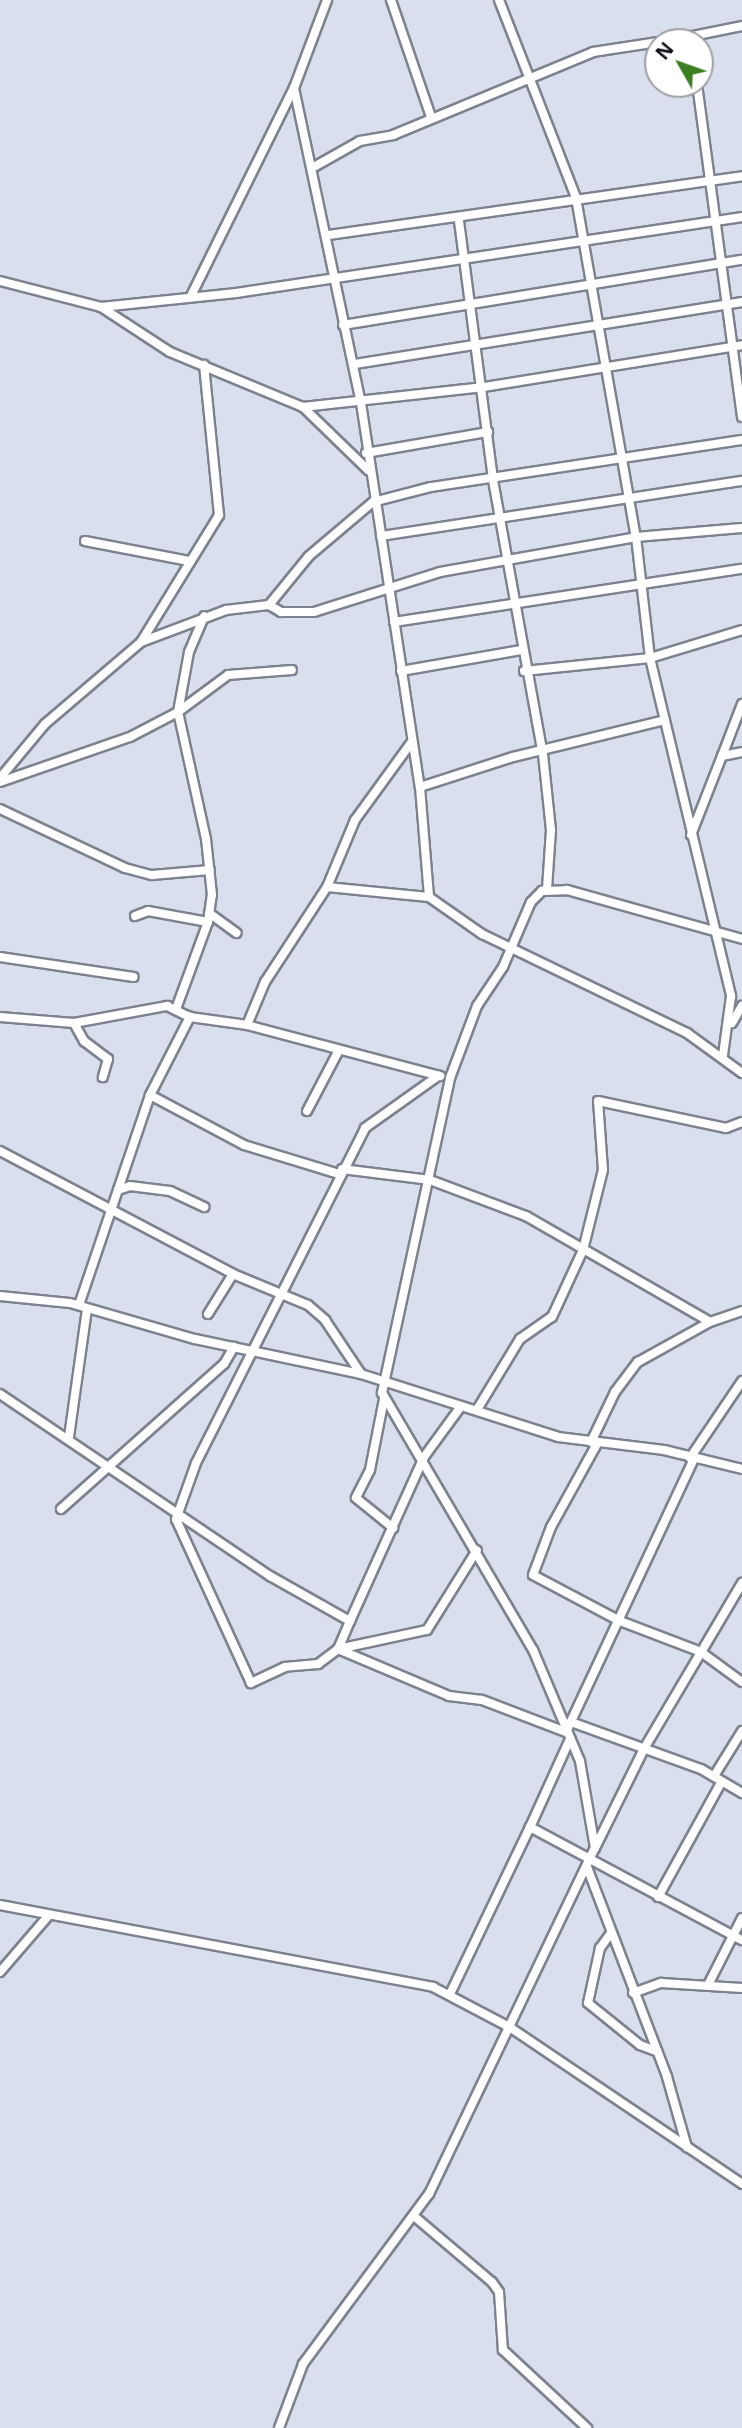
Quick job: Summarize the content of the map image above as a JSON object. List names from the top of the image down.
{
  "north": "top left"
}
